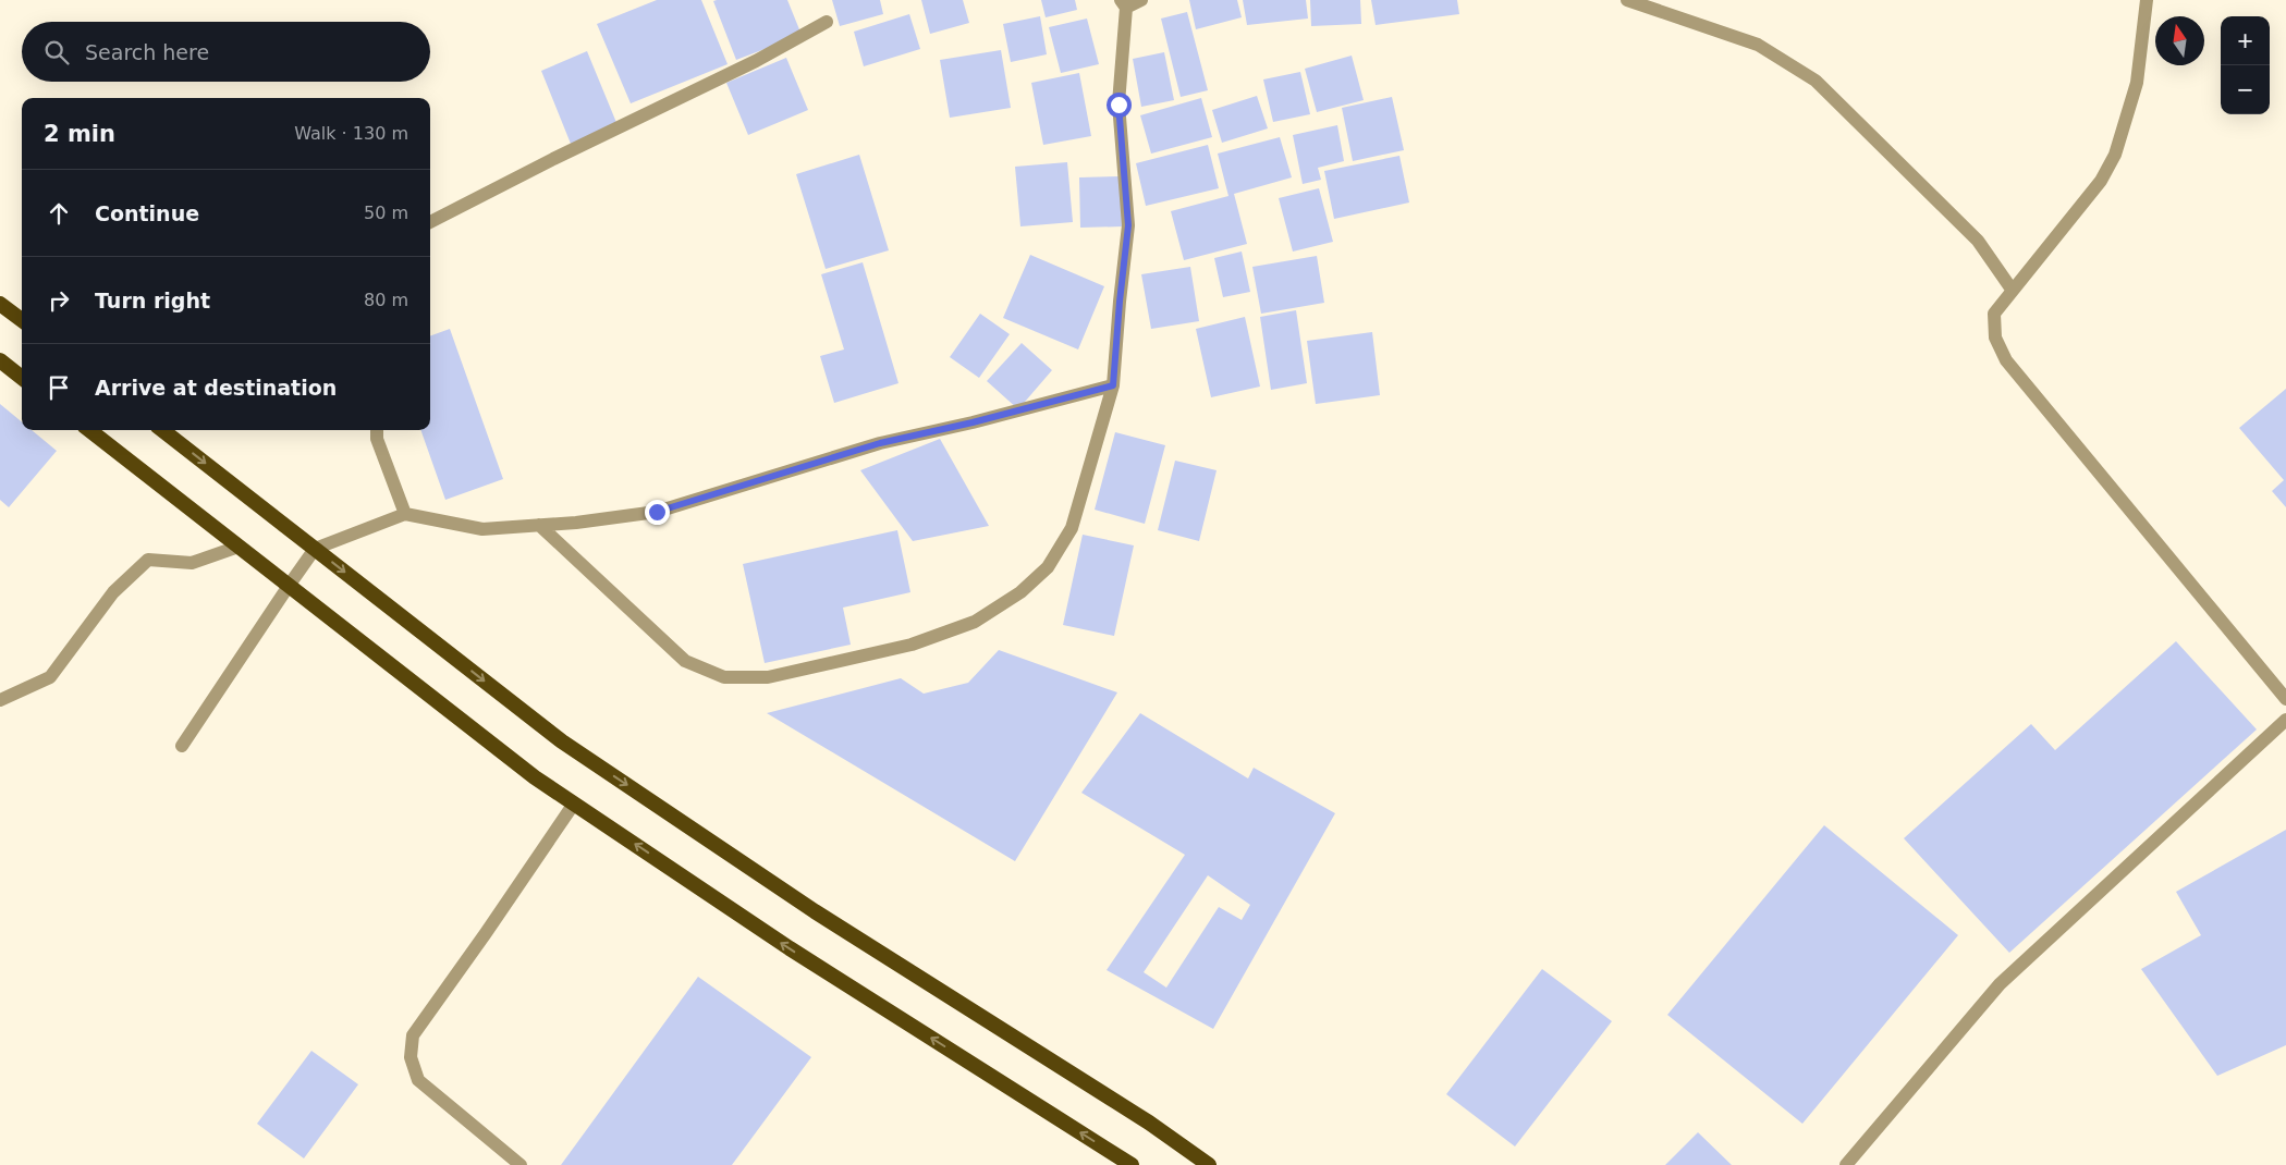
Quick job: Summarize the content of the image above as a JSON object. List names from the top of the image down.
{
  "north": "top",
  "page": {
    "map_buttons": ["+", "−"],
    "search": "Search here",
    "heading": ["2 min", "Walk · 130 m"],
    "list": [
      ["Continue", "50 m"],
      ["Turn right", "80 m"],
      "Arrive at destination"
    ]
  }
}
